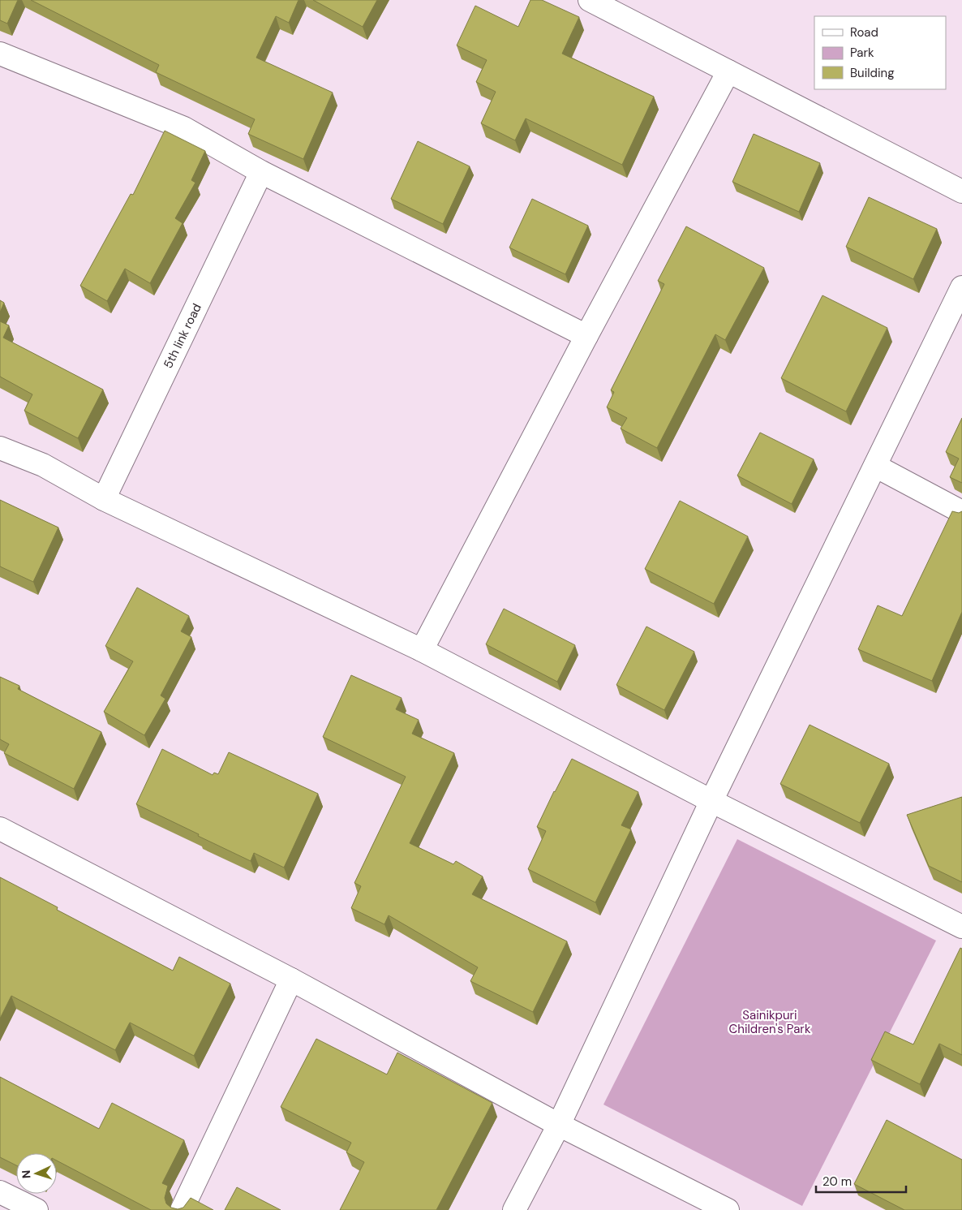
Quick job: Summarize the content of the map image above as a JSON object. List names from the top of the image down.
{
  "streets": {
    "street": ["5th link road"]
  },
  "parks": ["Sainikpuri Children's Park"],
  "legend": ["Road", "Park", "Building"],
  "scale_bar": "20 m",
  "north": "left"
}
